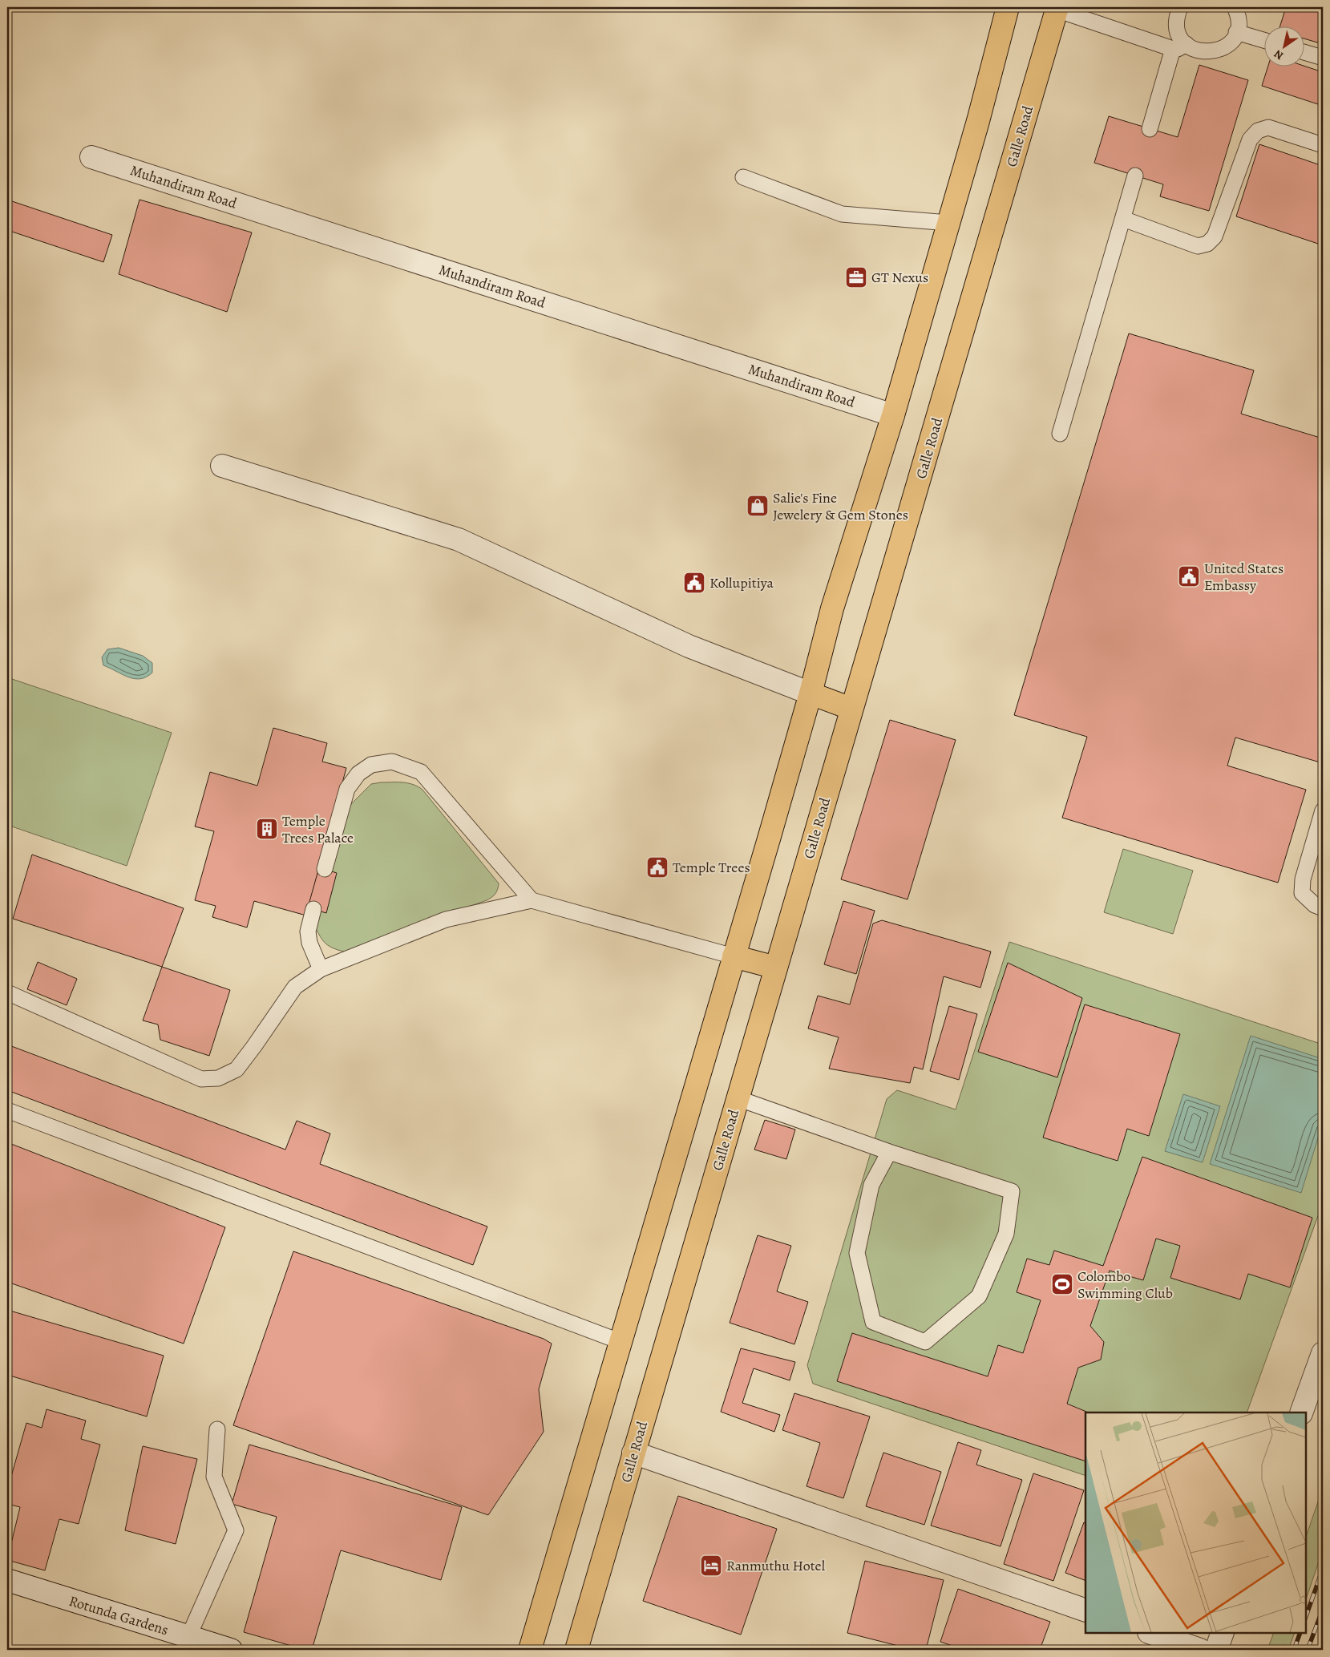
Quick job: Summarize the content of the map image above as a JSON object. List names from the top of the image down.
{
  "streets": {
    "highway": ["Galle Road"],
    "street": ["Muhandiram Road", "Rotunda Gardens"]
  },
  "places": {
    "office": ["GT Nexus"],
    "shop": ["Salie's Fine Jewelery & Gem Stones"],
    "public building": ["United States Embassy", "Kollupitiya", "Temple Trees"],
    "building": ["Temple Trees Palace"],
    "sports": ["Colombo Swimming Club"],
    "hotel": ["Ranmuthu Hotel"]
  },
  "north": "bottom left"
}
